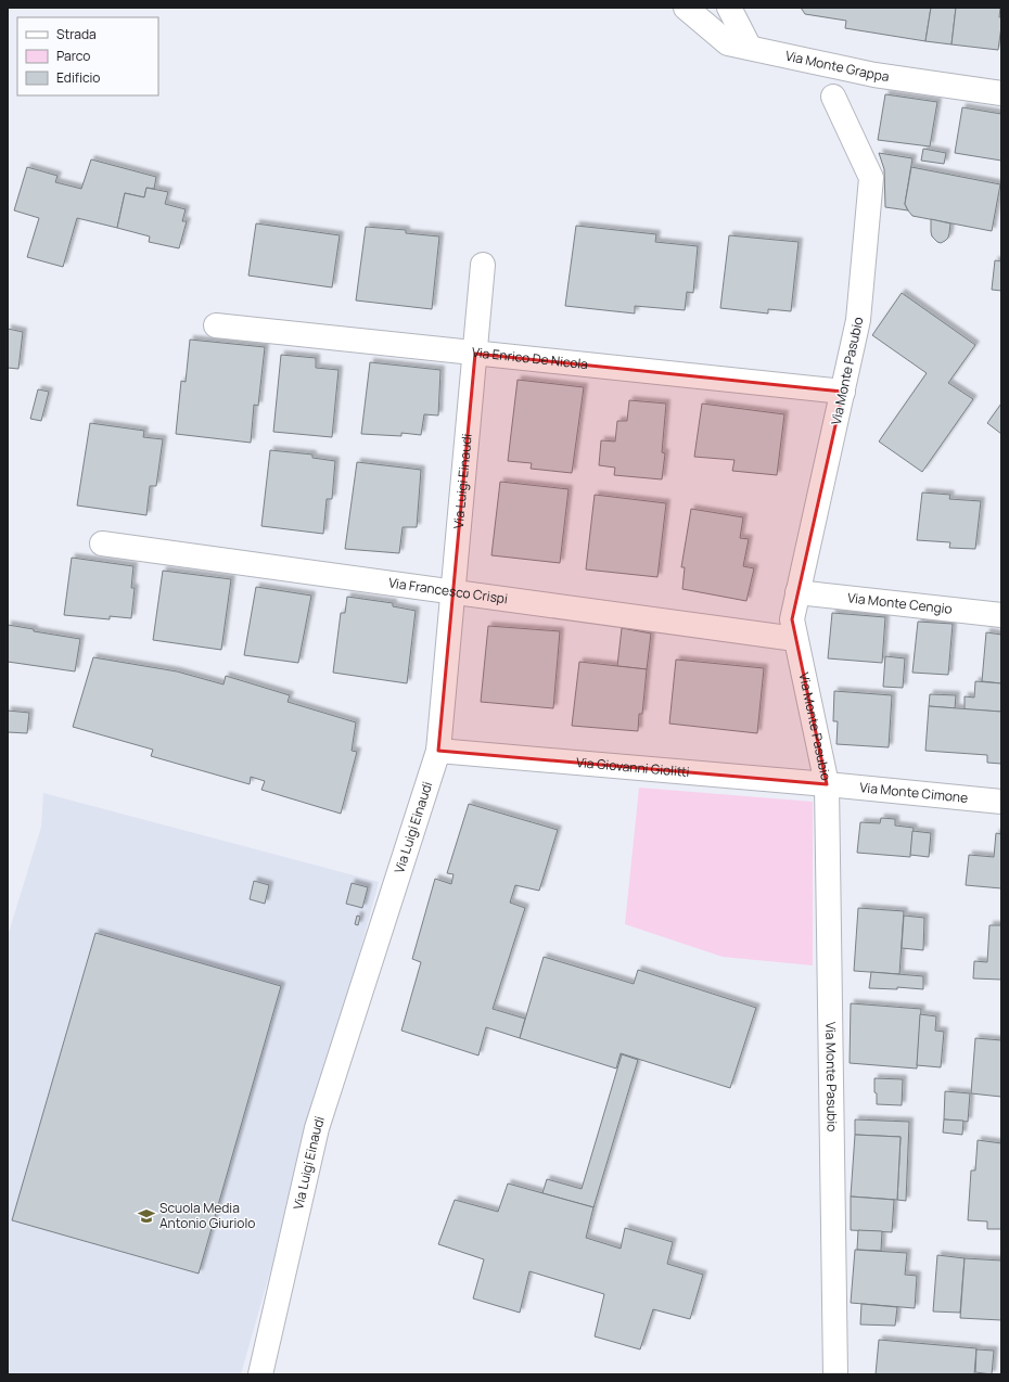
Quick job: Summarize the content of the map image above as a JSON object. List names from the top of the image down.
{
  "streets": {
    "street": [
      "Via Monte Grappa",
      "Via Enrico De Nicola",
      "Via Monte Pasubio",
      "Via Luigi Einaudi",
      "Via Francesco Crispi",
      "Via Monte Cengio",
      "Via Giovanni Giolitti",
      "Via Monte Cimone"
    ]
  },
  "crossings": [
    ["Via Enrico De Nicola", "Via Monte Pasubio"],
    ["Via Enrico De Nicola", "Via Luigi Einaudi"],
    ["Via Monte Pasubio", "Via Francesco Crispi"],
    ["Via Monte Pasubio", "Via Monte Cengio"],
    ["Via Monte Pasubio", "Via Giovanni Giolitti"],
    ["Via Monte Pasubio", "Via Monte Cimone"],
    ["Via Luigi Einaudi", "Via Francesco Crispi"],
    ["Via Luigi Einaudi", "Via Giovanni Giolitti"],
    ["Via Giovanni Giolitti", "Via Monte Cimone"]
  ],
  "places": {
    "school or university": ["Scuola Media Antonio Giuriolo"]
  },
  "legend": ["Strada", "Parco", "Edificio"]
}
